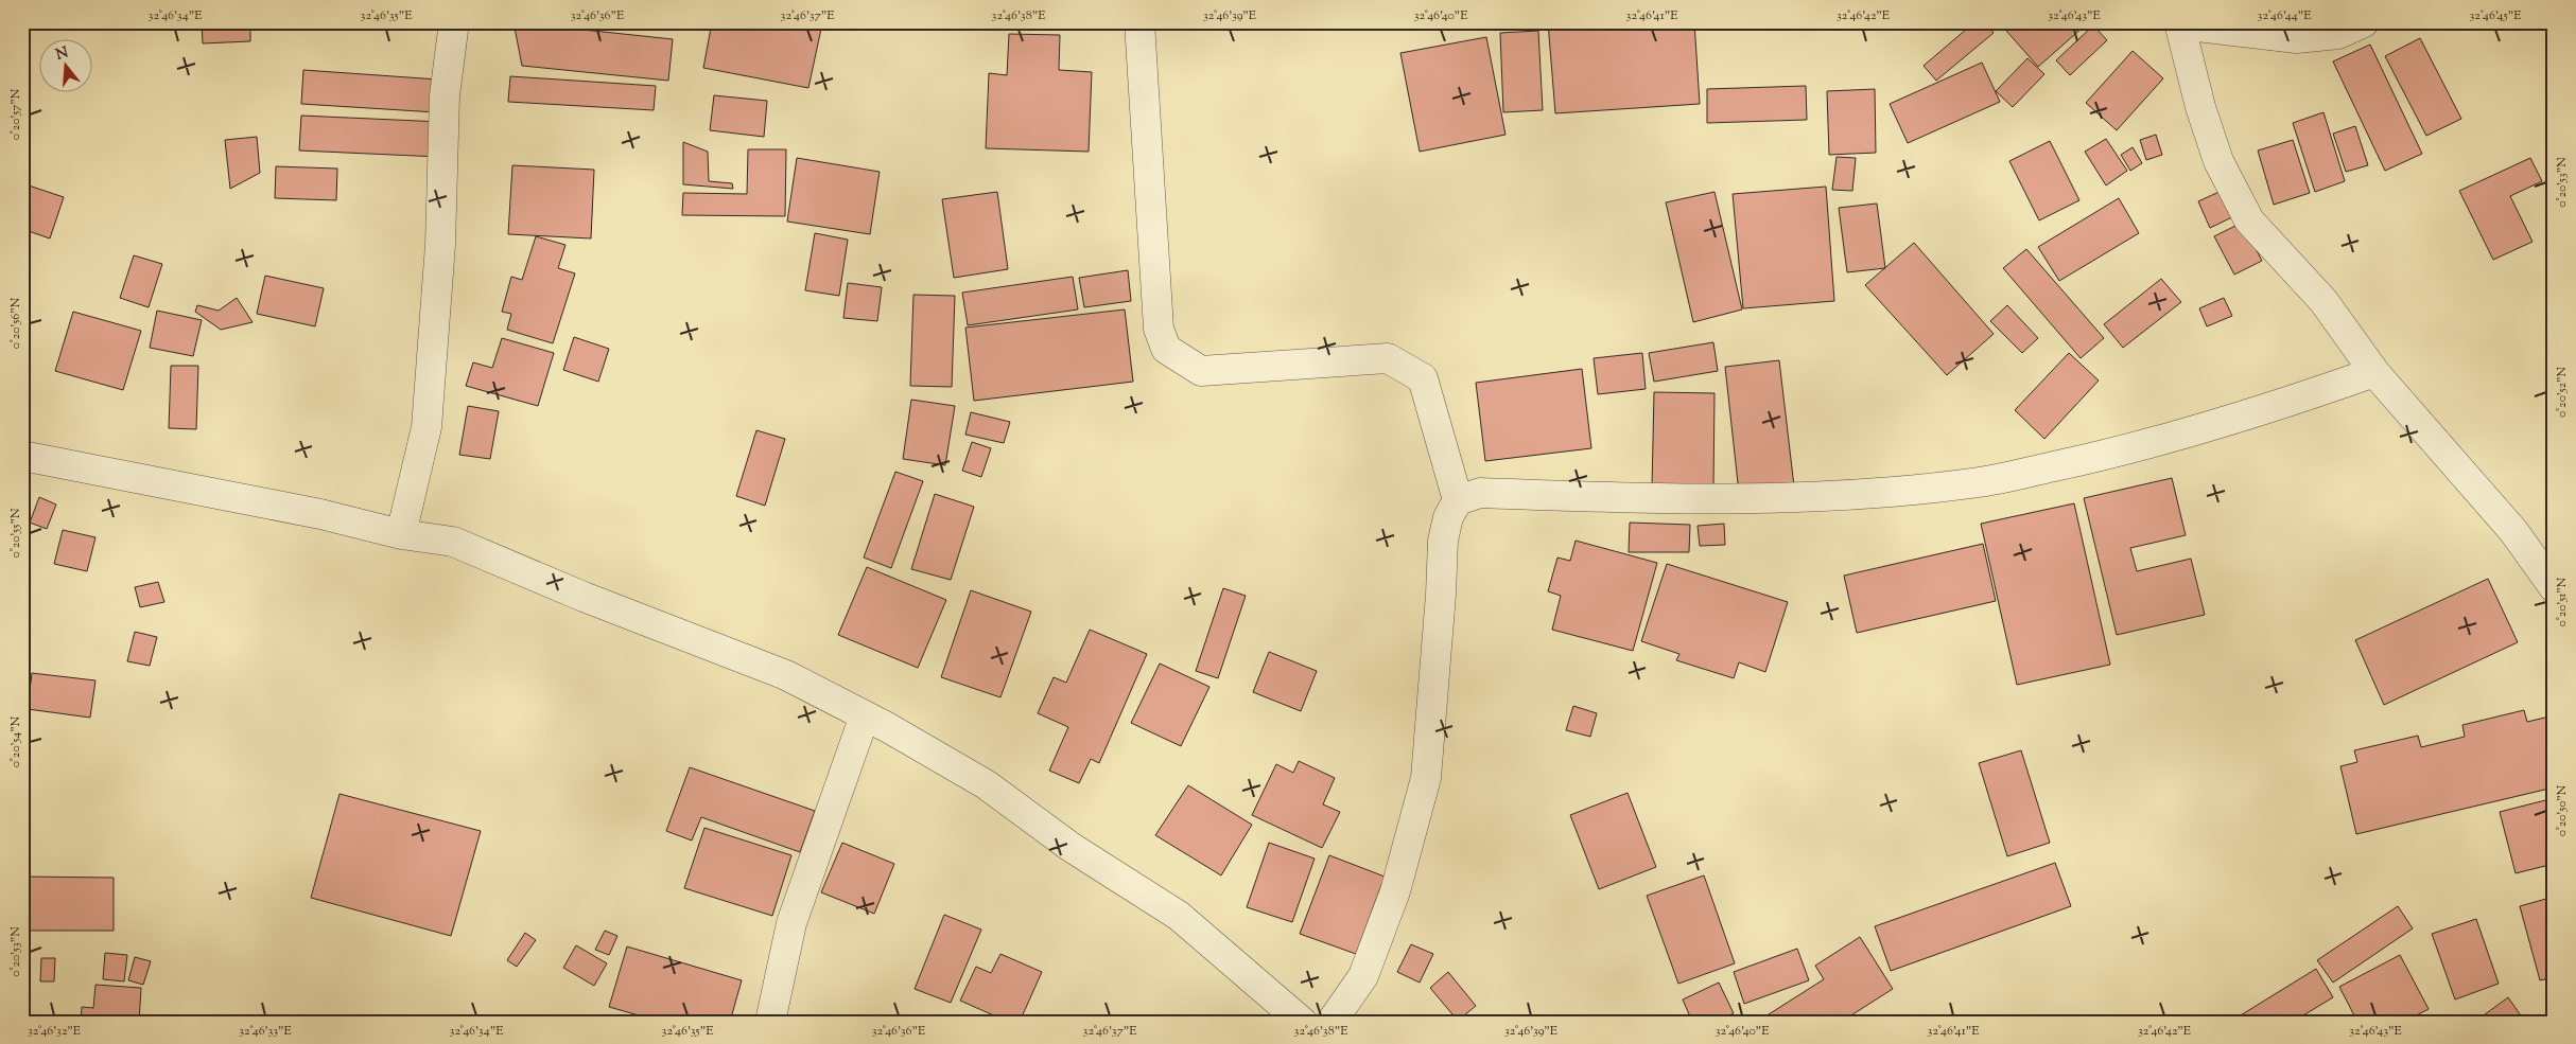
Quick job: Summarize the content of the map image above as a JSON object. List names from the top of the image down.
{
  "north": "top",
  "coordinates": [
    "32°46'34\"E",
    "32°46'35\"E",
    "32°46'36\"E",
    "32°46'37\"E",
    "32°46'38\"E",
    "32°46'39\"E",
    "32°46'40\"E",
    "32°46'41\"E",
    "32°46'42\"E",
    "32°46'43\"E",
    "32°46'44\"E",
    "32°46'45\"E",
    "0°20'57\"N",
    "0°20'53\"N",
    "0°20'56\"N",
    "0°20'52\"N",
    "0°20'55\"N",
    "0°20'51\"N",
    "0°20'54\"N",
    "0°20'50\"N",
    "32°46'32\"E",
    "32°46'33\"E"
  ]
}
